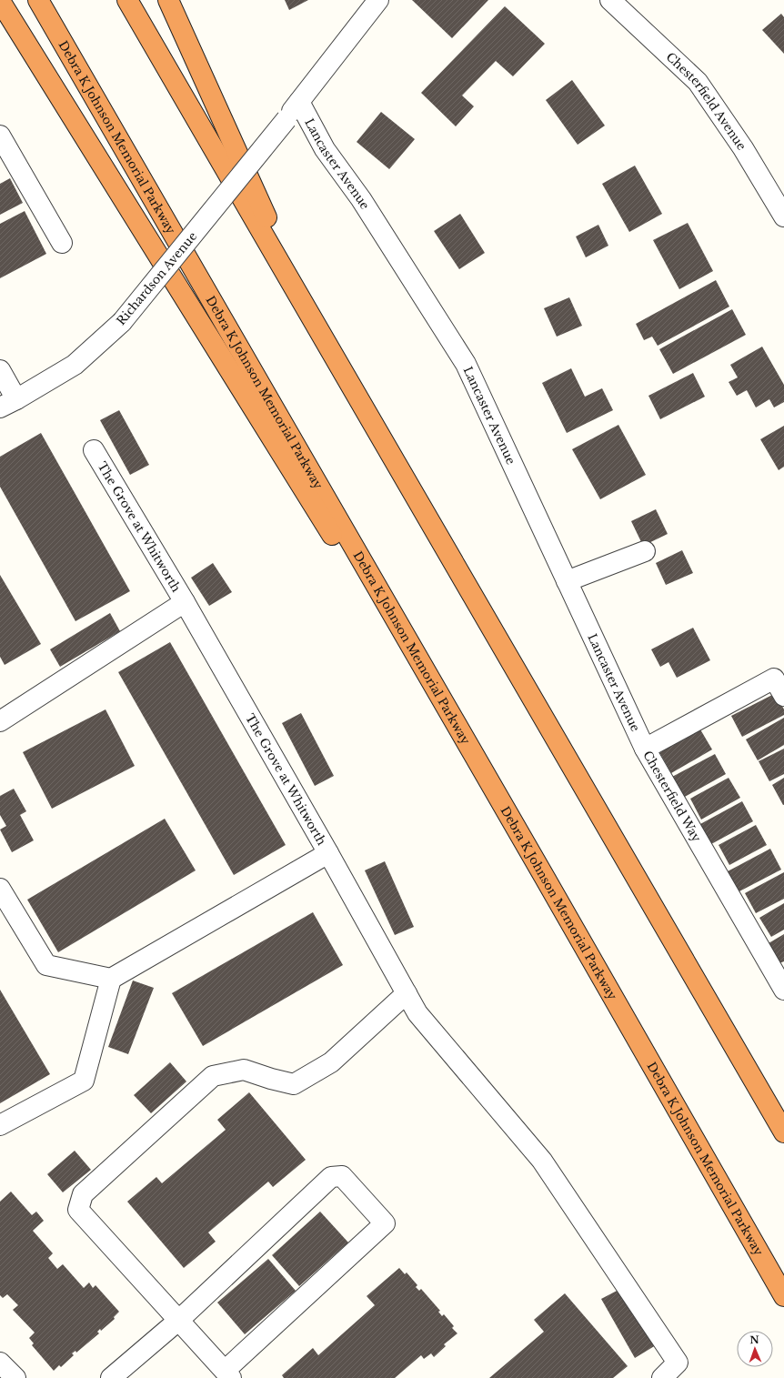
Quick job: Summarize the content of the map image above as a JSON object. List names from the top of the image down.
{
  "streets": {
    "highway": ["Debra K Johnson Memorial Parkway"],
    "street": [
      "Chesterfield Avenue",
      "Lancaster Avenue",
      "Richardson Avenue",
      "The Grove at Whitworth",
      "Chesterfield Way"
    ]
  },
  "crossings": [
    ["Lancaster Avenue", "Richardson Avenue"],
    ["Lancaster Avenue", "Chesterfield Way"]
  ],
  "north": "top"
}
